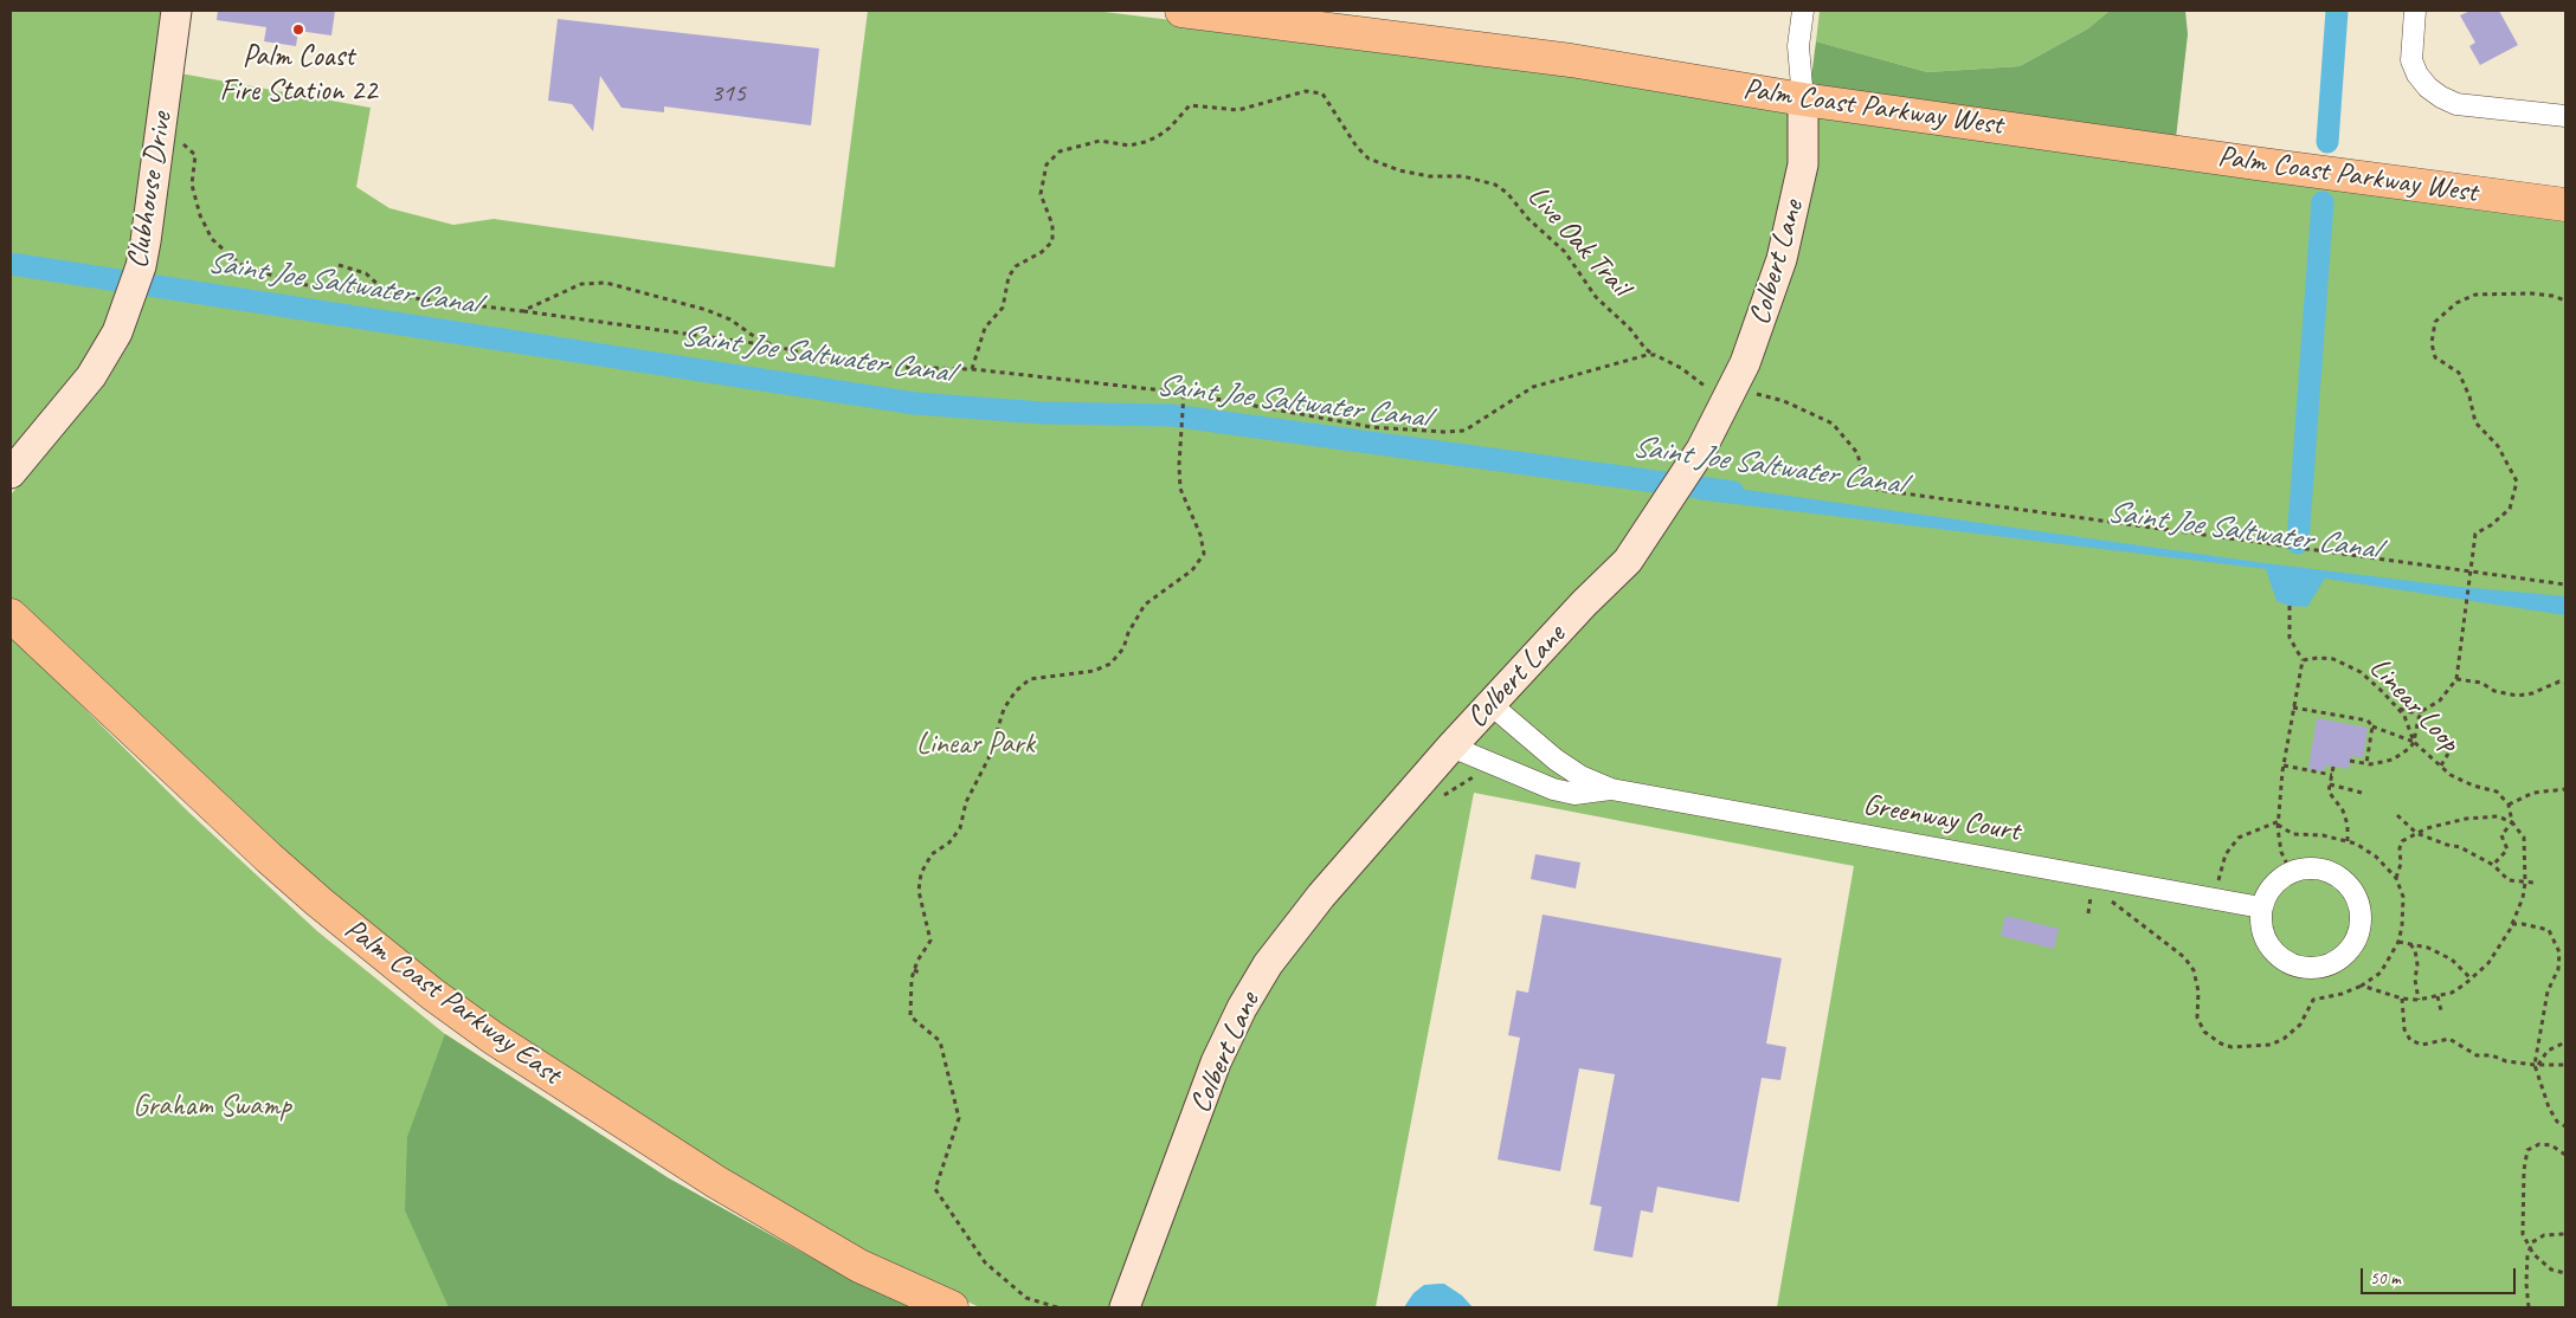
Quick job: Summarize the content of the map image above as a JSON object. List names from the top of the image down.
{
  "streets": {
    "main road": ["Palm Coast Parkway West", "Palm Coast Parkway East"],
    "street": ["Clubhouse Drive", "Colbert Lane", "Greenway Court"],
    "path": ["Live Oak Trail", "Linear Loop"]
  },
  "crossings": [
    ["Palm Coast Parkway West", "Colbert Lane"]
  ],
  "water": ["Saint Joe Saltwater Canal"],
  "parks": ["Linear Park", "Graham Swamp"],
  "places": ["Palm Coast Fire Station 22"],
  "house_numbers": ["315"],
  "scale_bar": "50 m"
}
